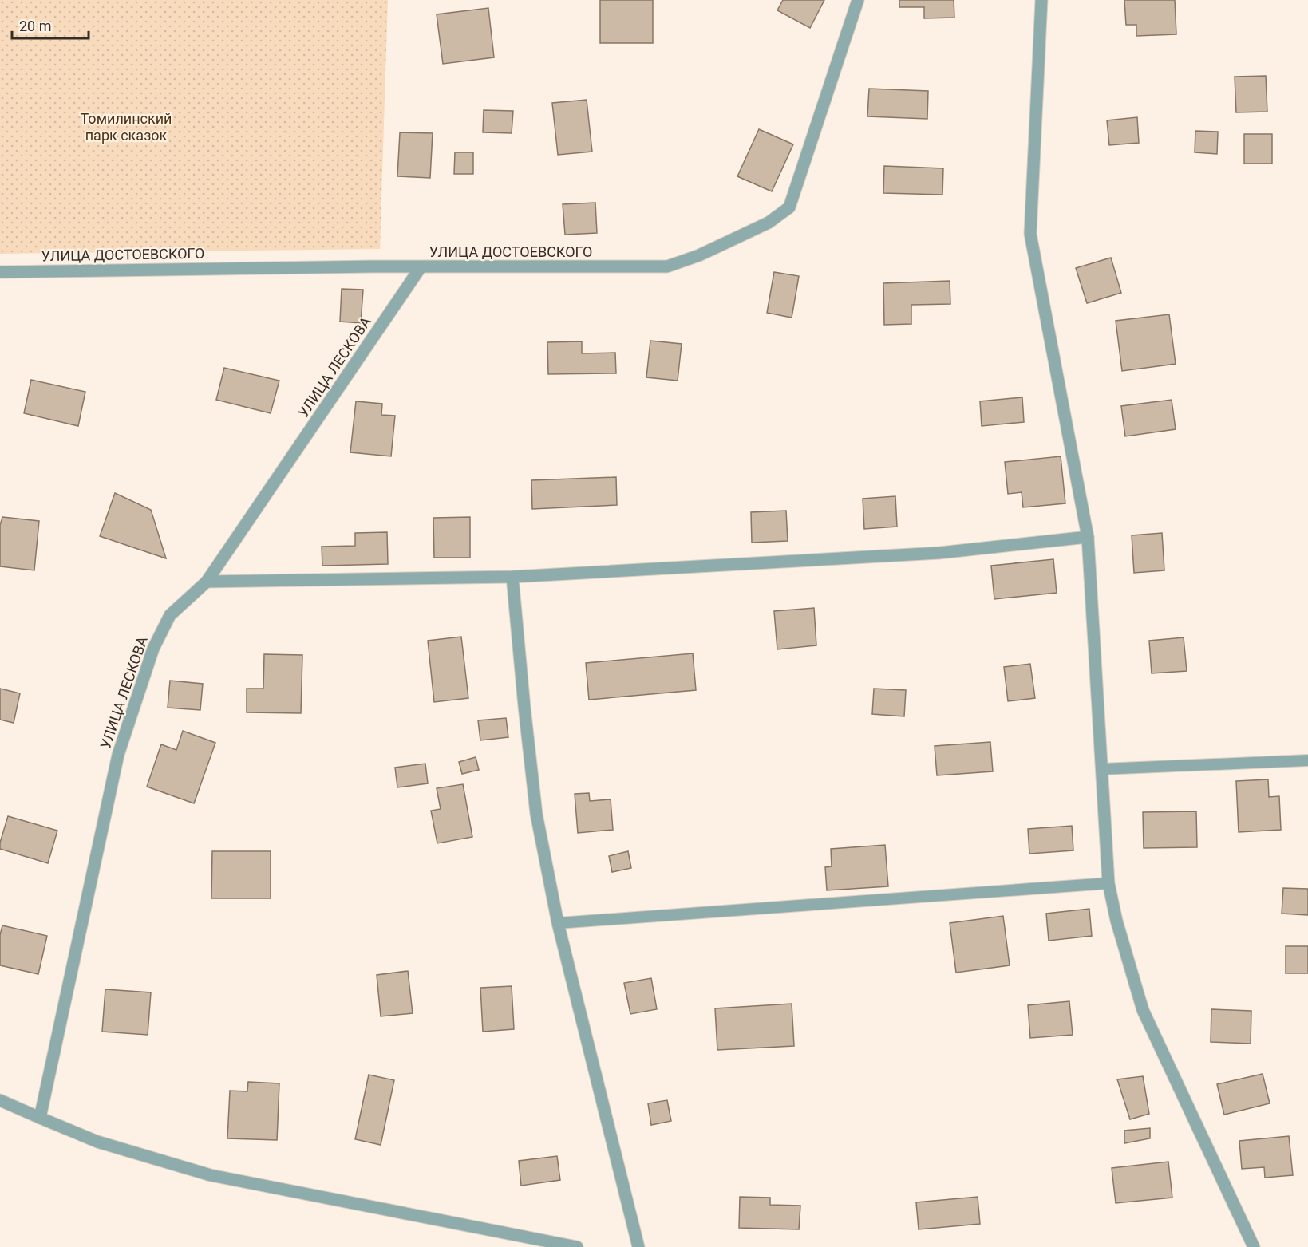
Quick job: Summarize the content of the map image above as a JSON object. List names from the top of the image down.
{
  "streets": {
    "street": ["УЛИЦА ДОСТОЕВСКОГО", "УЛИЦА ЛЕСКОВА"]
  },
  "crossings": [
    ["УЛИЦА ДОСТОЕВСКОГО", "УЛИЦА ЛЕСКОВА"]
  ],
  "parks": ["Томилинский парк сказок"],
  "scale_bar": "20 m"
}
